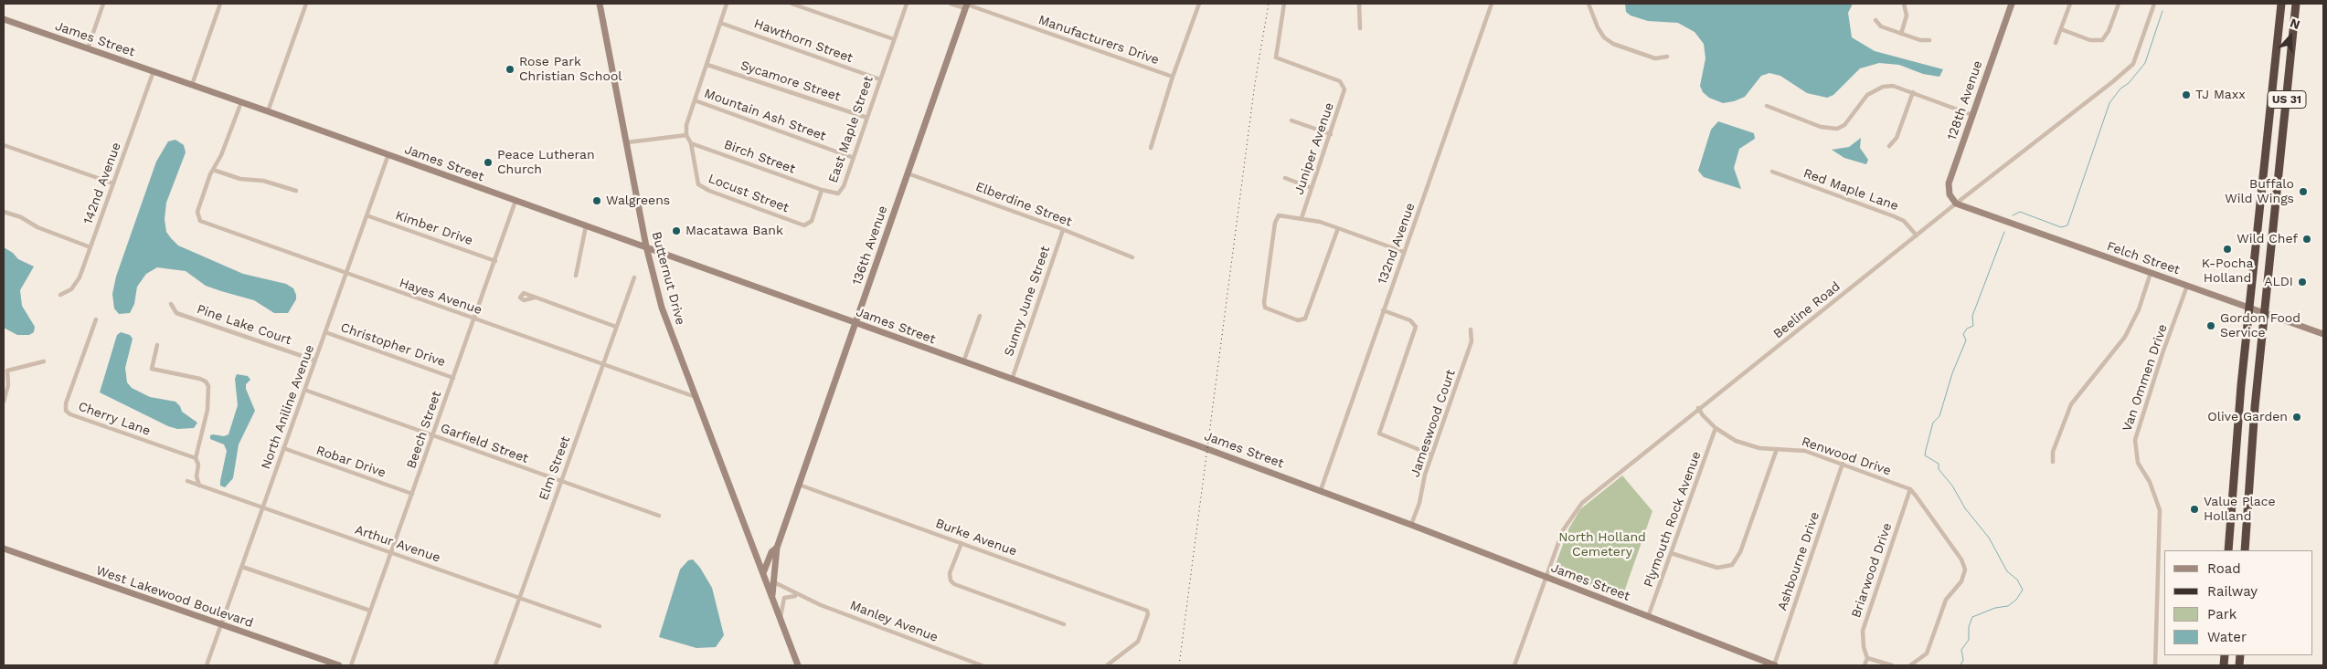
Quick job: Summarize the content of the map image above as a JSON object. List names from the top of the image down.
{
  "streets": {
    "highway": ["US 31"],
    "street": [
      "James Street",
      "Manufacturers Drive",
      "Hawthorn Street",
      "Sycamore Street",
      "128th Avenue",
      "Mountain Ash Street",
      "East Maple Street",
      "Juniper Avenue",
      "Birch Street",
      "142nd Avenue",
      "Red Maple Lane",
      "Locust Street",
      "Elberdine Street",
      "Kimber Drive",
      "132nd Avenue",
      "136th Avenue",
      "Felch Street",
      "Butternut Drive",
      "Hayes Avenue",
      "Sunny June Street",
      "Beeline Road",
      "Pine Lake Court",
      "Christopher Drive",
      "Van Ommen Drive",
      "North Aniline Avenue",
      "Cherry Lane",
      "Jameswood Court",
      "Beech Street",
      "Garfield Street",
      "Renwood Drive",
      "Robar Drive",
      "Elm Street",
      "Plymouth Rock Avenue",
      "Burke Avenue",
      "Arthur Avenue",
      "Ashbourne Drive",
      "Briarwood Drive",
      "West Lakewood Boulevard",
      "Manley Avenue"
    ]
  },
  "crossings": [
    ["James Street", "142nd Avenue"],
    ["James Street", "132nd Avenue"],
    ["James Street", "136th Avenue"],
    ["James Street", "Butternut Drive"],
    ["James Street", "Sunny June Street"],
    ["James Street", "Beeline Road"],
    ["James Street", "North Aniline Avenue"],
    ["James Street", "Jameswood Court"],
    ["James Street", "Beech Street"],
    ["James Street", "Plymouth Rock Avenue"],
    ["James Street", "Ashbourne Drive"],
    ["Manufacturers Drive", "136th Avenue"],
    ["Hawthorn Street", "East Maple Street"],
    ["Sycamore Street", "East Maple Street"],
    ["US 31", "Felch Street"],
    ["128th Avenue", "Felch Street"],
    ["128th Avenue", "Beeline Road"],
    ["Mountain Ash Street", "East Maple Street"],
    ["East Maple Street", "Birch Street"],
    ["East Maple Street", "Locust Street"],
    ["Birch Street", "Locust Street"],
    ["Red Maple Lane", "Beeline Road"],
    ["Elberdine Street", "136th Avenue"],
    ["Elberdine Street", "Sunny June Street"],
    ["Kimber Drive", "North Aniline Avenue"],
    ["Kimber Drive", "Beech Street"],
    ["136th Avenue", "Butternut Drive"],
    ["136th Avenue", "Burke Avenue"],
    ["136th Avenue", "Manley Avenue"],
    ["Felch Street", "Beeline Road"],
    ["Felch Street", "Van Ommen Drive"],
    ["Butternut Drive", "Hayes Avenue"],
    ["Hayes Avenue", "North Aniline Avenue"],
    ["Hayes Avenue", "Beech Street"],
    ["Hayes Avenue", "Elm Street"],
    ["Beeline Road", "Renwood Drive"],
    ["Pine Lake Court", "North Aniline Avenue"],
    ["Christopher Drive", "North Aniline Avenue"],
    ["Christopher Drive", "Beech Street"],
    ["North Aniline Avenue", "Garfield Street"],
    ["North Aniline Avenue", "Robar Drive"],
    ["North Aniline Avenue", "Arthur Avenue"],
    ["North Aniline Avenue", "West Lakewood Boulevard"],
    ["Beech Street", "Garfield Street"],
    ["Beech Street", "Robar Drive"],
    ["Beech Street", "Arthur Avenue"],
    ["Garfield Street", "Elm Street"],
    ["Renwood Drive", "Plymouth Rock Avenue"],
    ["Renwood Drive", "Ashbourne Drive"],
    ["Renwood Drive", "Briarwood Drive"],
    ["Elm Street", "Arthur Avenue"]
  ],
  "parks": ["North Holland Cemetery"],
  "places": [
    "Rose Park Christian School",
    "TJ Maxx",
    "Peace Lutheran Church",
    "Buffalo Wild Wings",
    "Walgreens",
    "Macatawa Bank",
    "Wild Chef",
    "K-Pocha Holland",
    "ALDI",
    "Gordon Food Service",
    "Olive Garden",
    "Value Place Holland"
  ],
  "legend": [
    "Road",
    "Railway",
    "Park",
    "Water"
  ],
  "north": "top"
}
